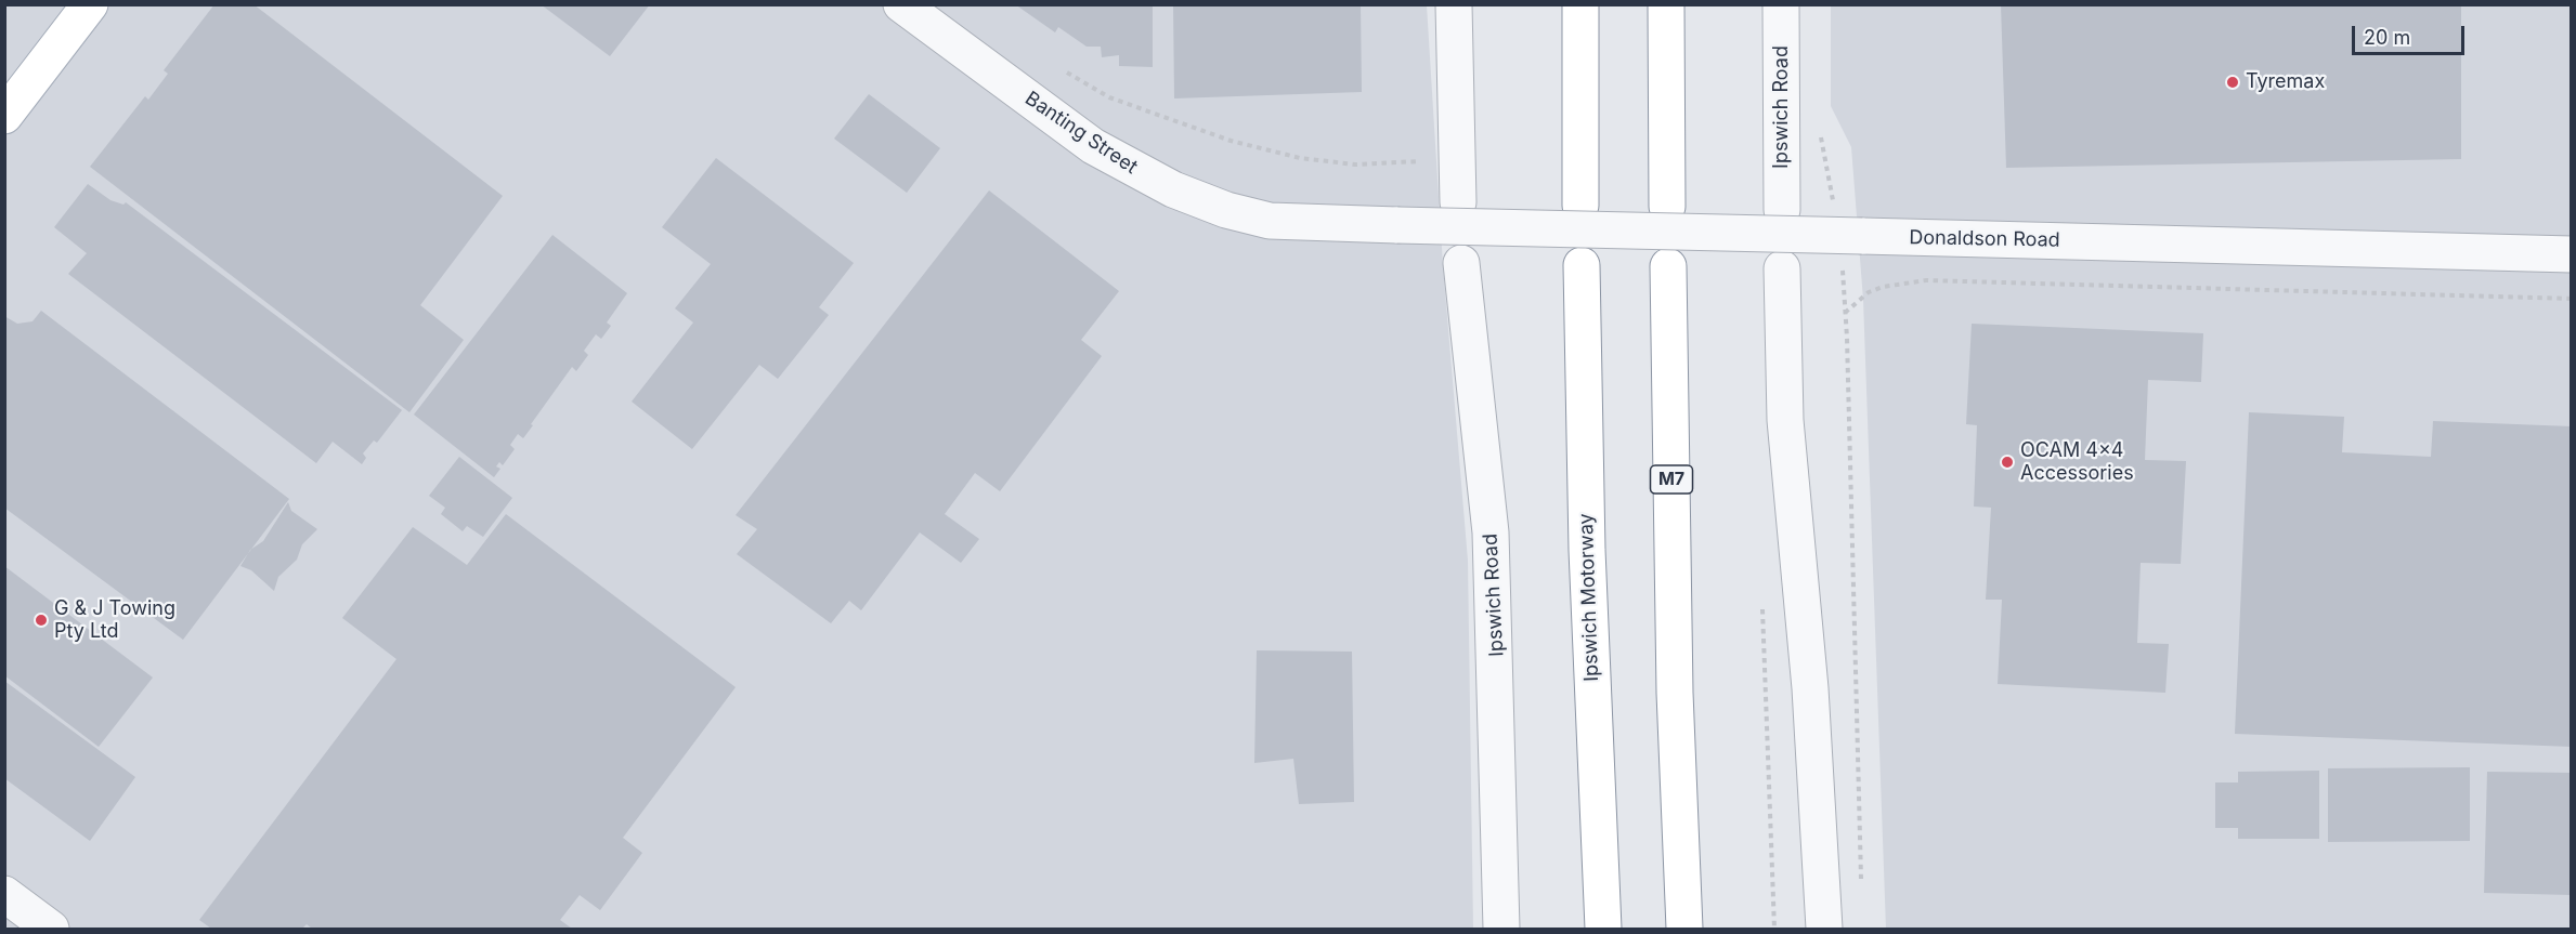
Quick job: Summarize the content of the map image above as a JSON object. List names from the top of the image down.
{
  "streets": {
    "main road": ["M7", "Ipswich Motorway"],
    "street": ["Ipswich Road", "Banting Street", "Donaldson Road"]
  },
  "crossings": [
    ["Banting Street", "Donaldson Road"]
  ],
  "places": ["Tyremax", "OCAM 4x4 Accessories", "G & J Towing Pty Ltd"],
  "scale_bar": "20 m"
}
